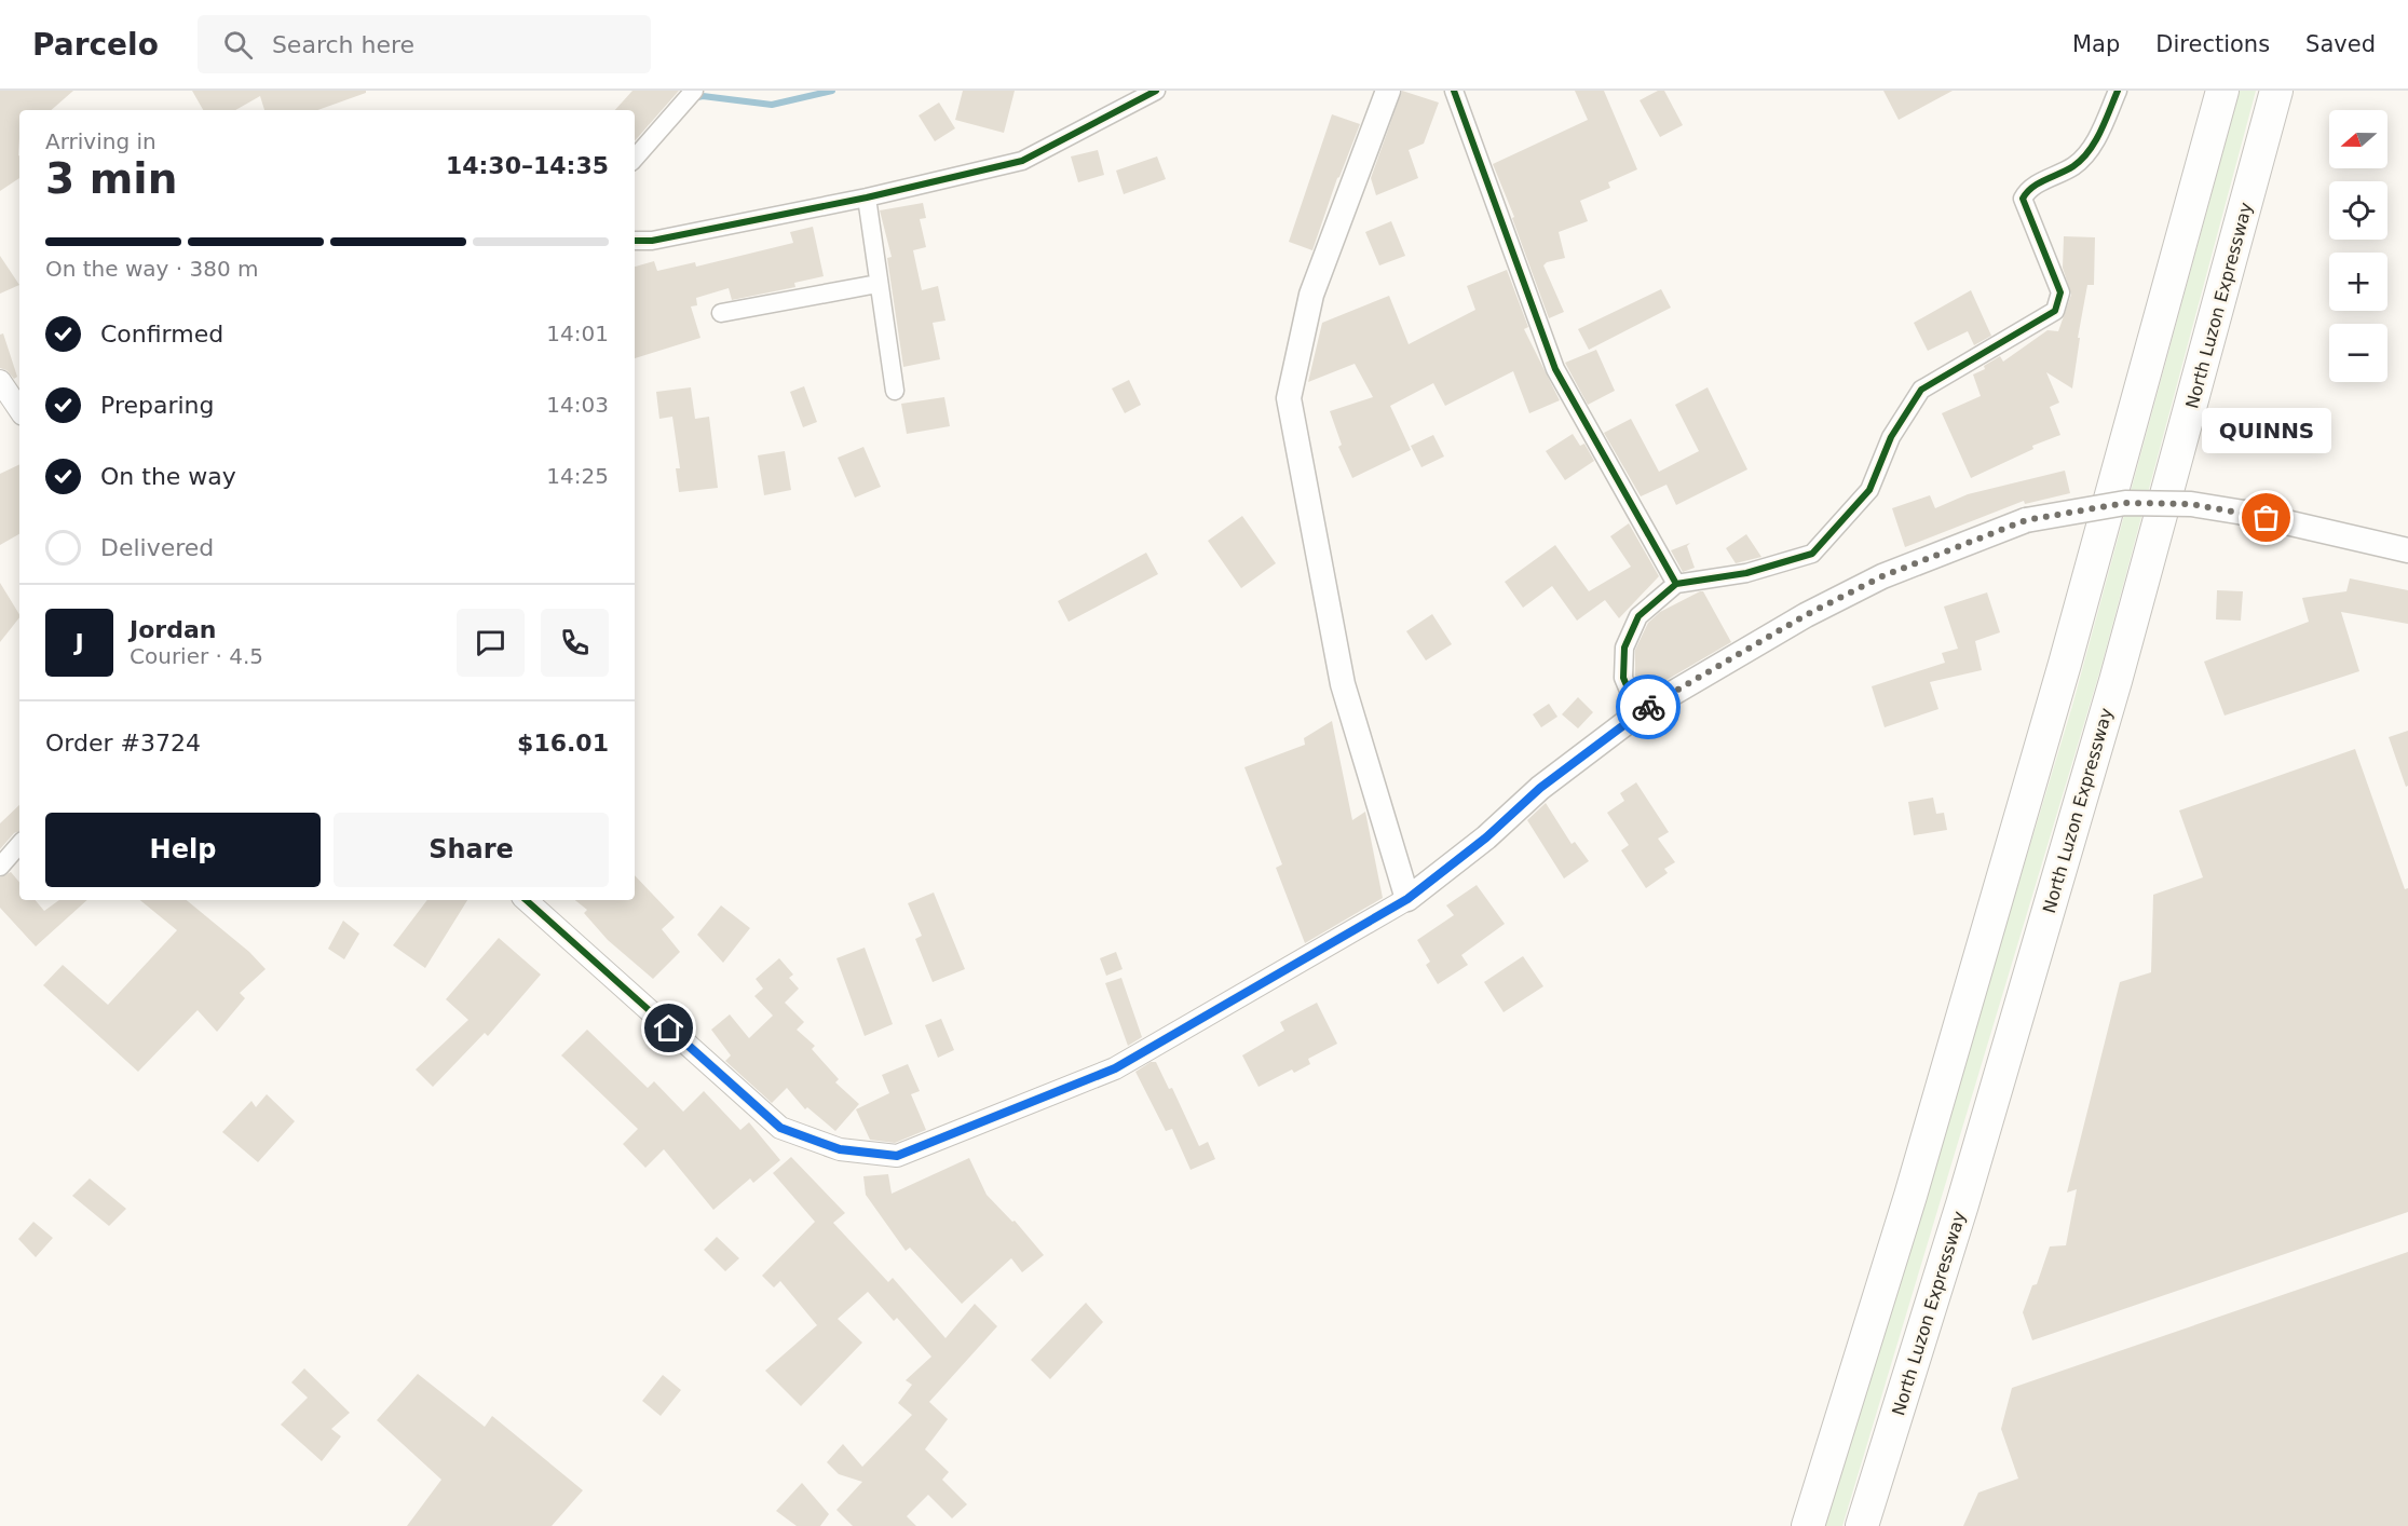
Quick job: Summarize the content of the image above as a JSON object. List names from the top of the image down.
{
  "streets": {
    "highway": ["North Luzon Expressway"]
  },
  "places": ["QUINNS"],
  "north": "left",
  "page": {
    "header": "Parcelo",
    "search": "Search here",
    "nav": ["Map", "Directions", "Saved"],
    "map_buttons": ["+", "−"],
    "heading": ["3 min", "Arriving in", "14:30–14:35"],
    "panel": [
      "Jordan",
      "Courier · 4.5",
      "Order #3724",
      "$16.01"
    ],
    "bar": "On the way · 380 m",
    "list": [
      ["Confirmed", "14:01"],
      ["Preparing", "14:03"],
      ["On the way", "14:25"],
      "Delivered"
    ],
    "bubble": "QUINNS",
    "round": "J",
    "buttons": ["Help", "Share"]
  }
}
